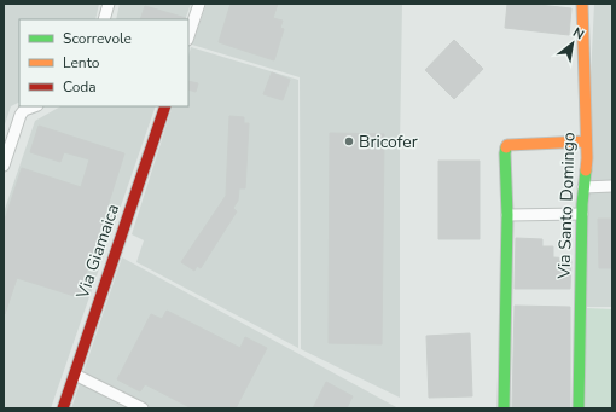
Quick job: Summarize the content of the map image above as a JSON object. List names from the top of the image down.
{
  "streets": {
    "street": ["Via Santo Domingo", "Via Giamaica"]
  },
  "places": ["Bricofer"],
  "legend": ["Scorrevole", "Lento", "Coda"],
  "north": "top right"
}
